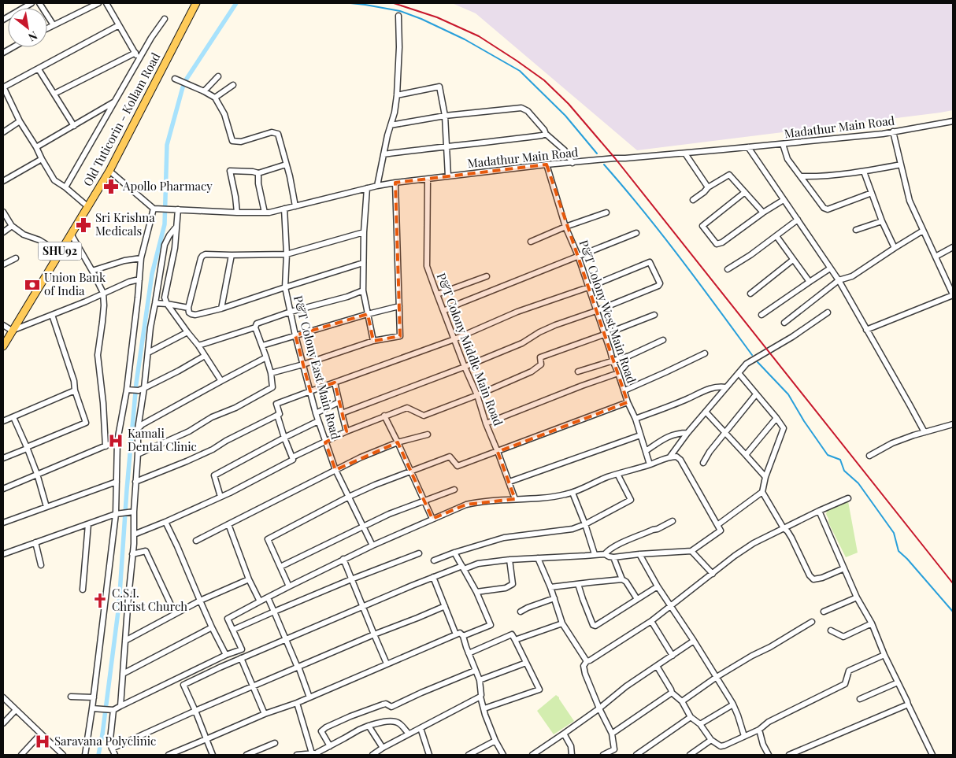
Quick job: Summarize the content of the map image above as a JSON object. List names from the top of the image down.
{
  "streets": {
    "main road": ["Old Tuticorin - Kollam Road", "SHU92"],
    "street": [
      "Madathur Main Road",
      "P&T Colony West Main Road",
      "P&T Colony Middle Main Road",
      "P&T Colony East Main Road"
    ]
  },
  "crossings": [
    ["Madathur Main Road", "P&T Colony West Main Road"],
    ["Madathur Main Road", "P&T Colony Middle Main Road"],
    ["Madathur Main Road", "P&T Colony East Main Road"]
  ],
  "places": {
    "pharmacy": ["Apollo Pharmacy", "Sri Krishna Medicals"],
    "bank": ["Union Bank of India"],
    "hospital": ["Kamali Dental Clinic", "Saravana Polyclinic"],
    "church": ["C.S.I. Christ Church"]
  },
  "north": "bottom right"
}
